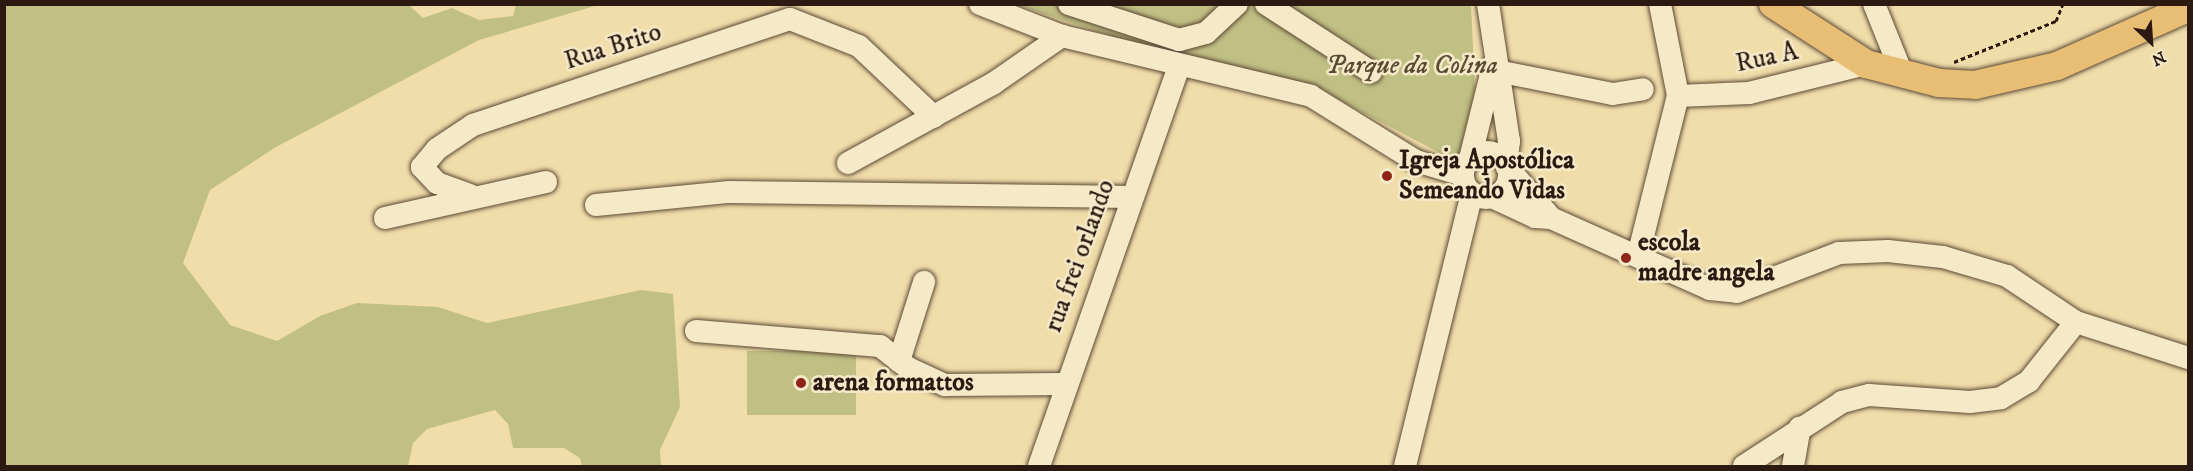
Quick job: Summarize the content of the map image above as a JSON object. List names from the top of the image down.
{
  "streets": {
    "street": ["Rua Brito", "Rua A", "rua frei orlando"]
  },
  "parks": ["Parque da Colina"],
  "places": ["Igreja Apostólica Semeando Vidas", "escola madre angela", "arena formattos"],
  "north": "bottom right"
}
